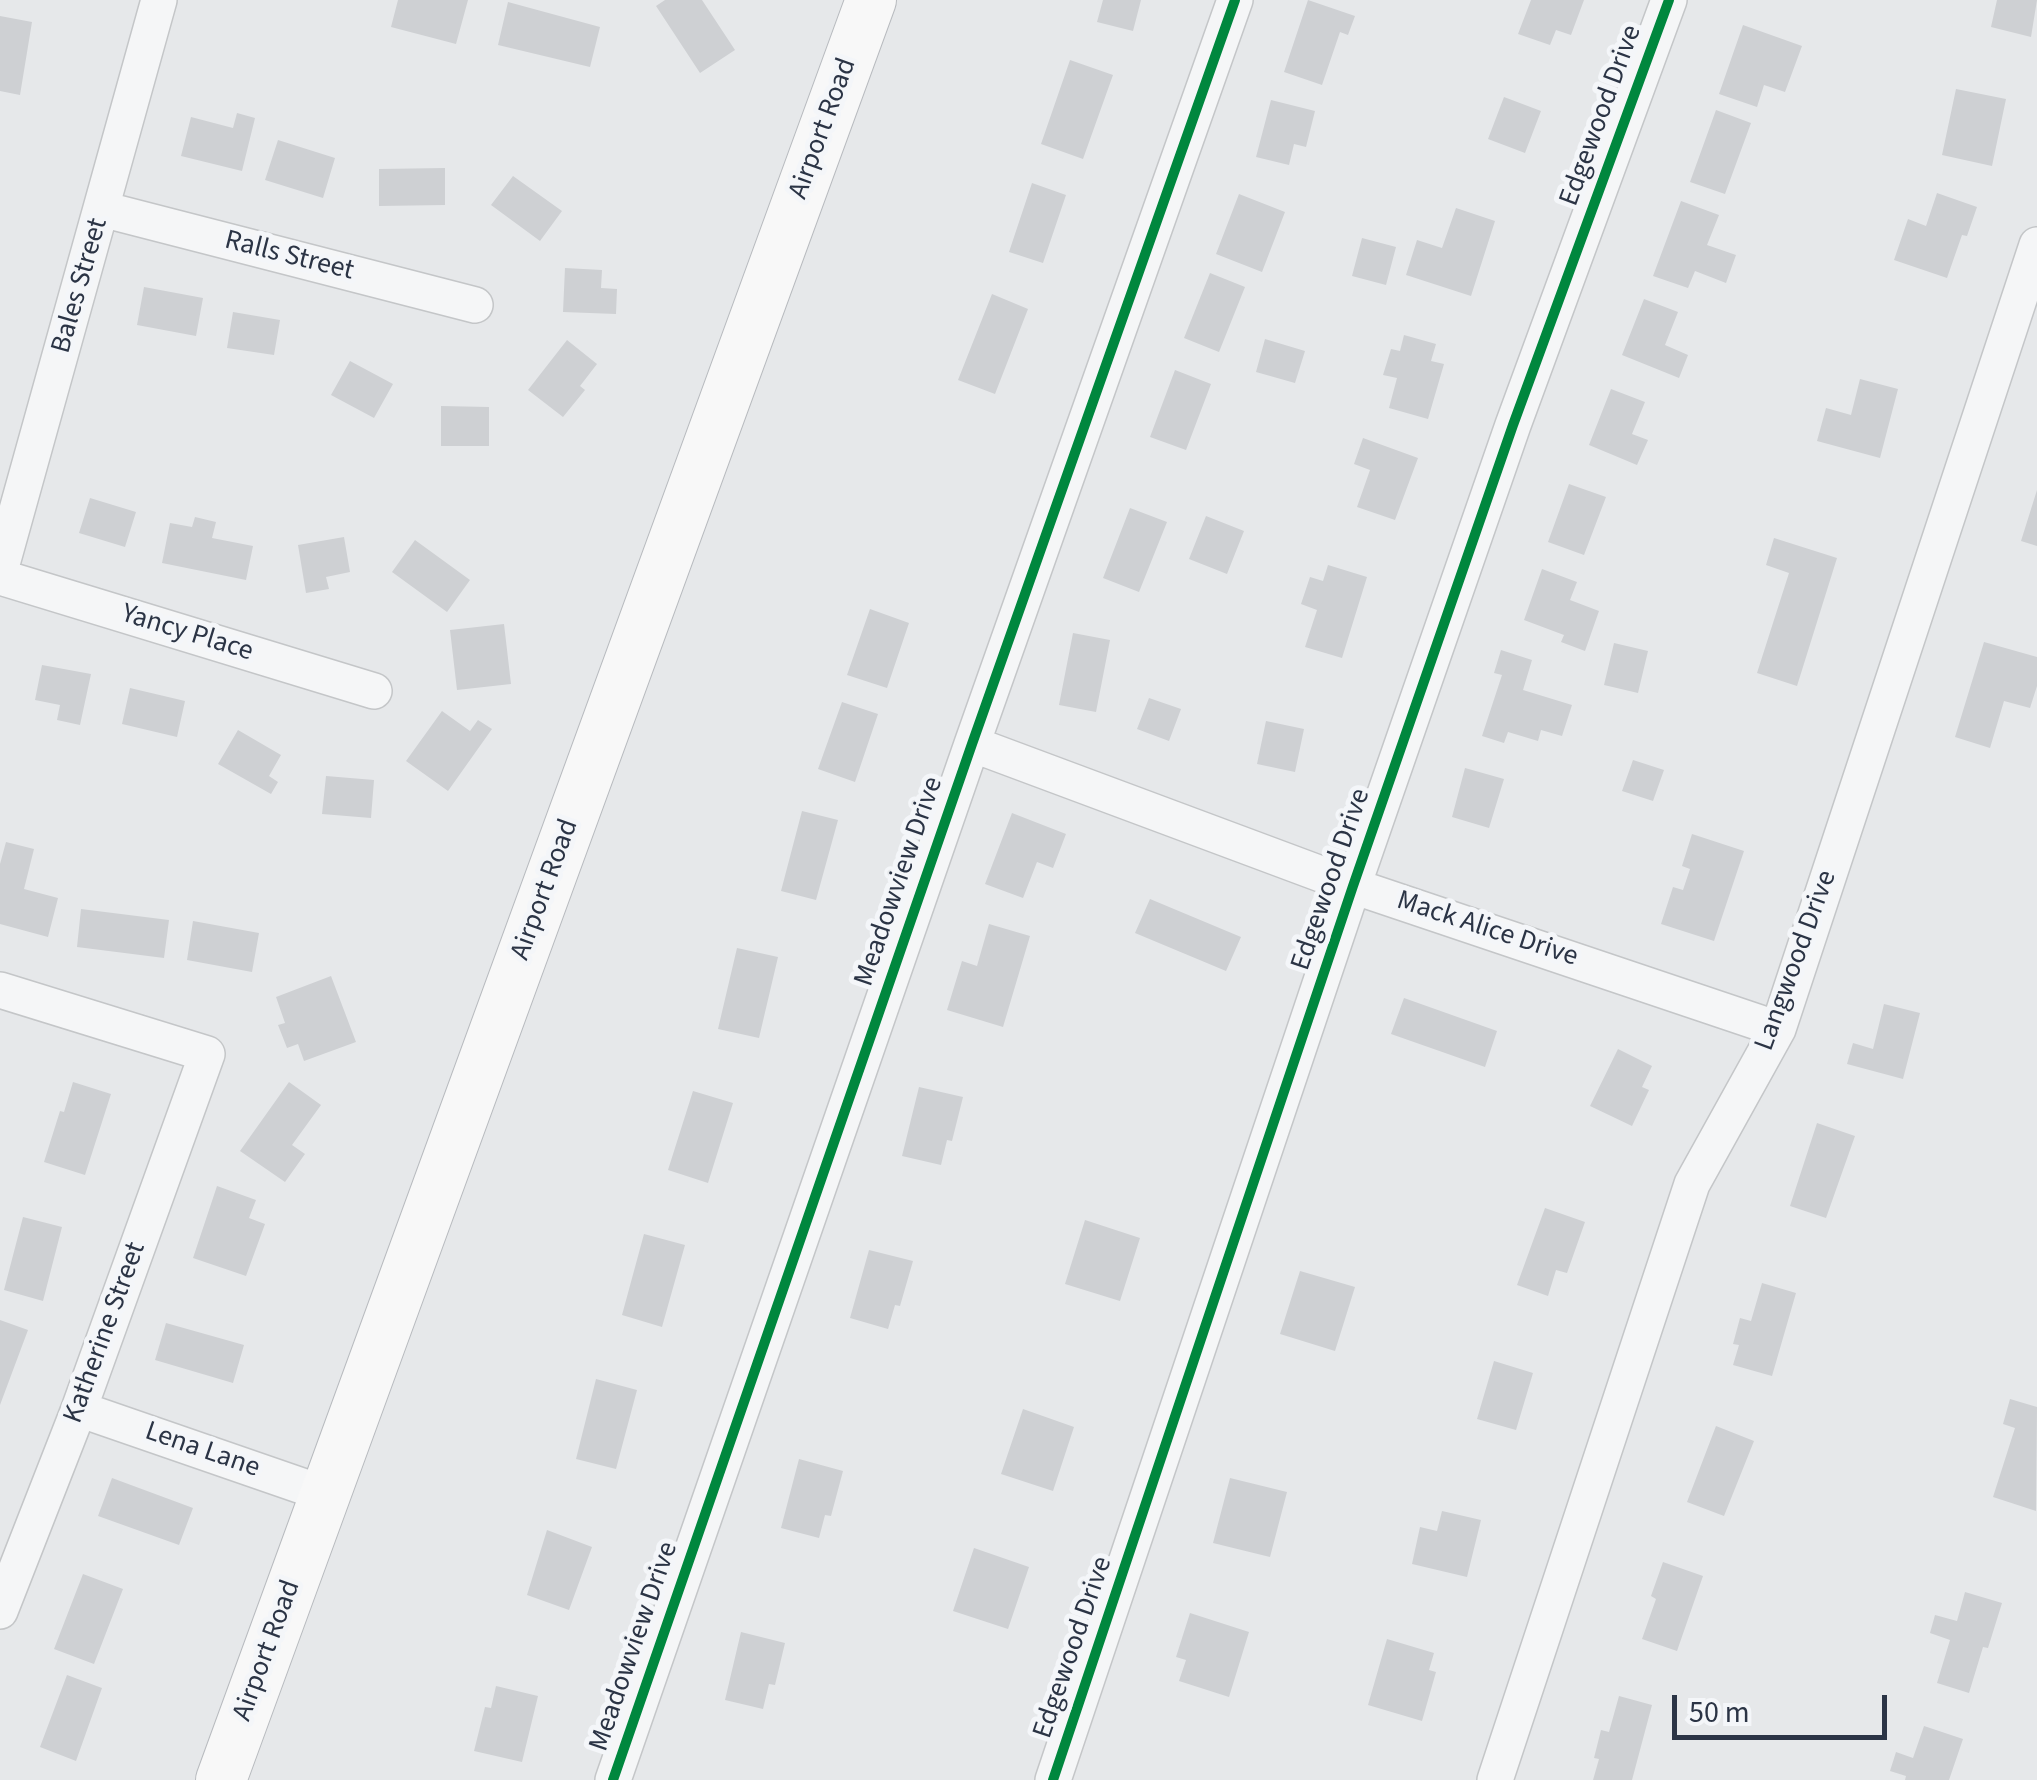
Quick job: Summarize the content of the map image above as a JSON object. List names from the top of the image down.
{
  "streets": {
    "highway": ["Airport Road"],
    "street": [
      "Edgewood Drive",
      "Ralls Street",
      "Bales Street",
      "Yancy Place",
      "Meadowview Drive",
      "Mack Alice Drive",
      "Langwood Drive",
      "Katherine Street",
      "Lena Lane"
    ]
  },
  "crossings": [
    ["Edgewood Drive", "Mack Alice Drive"],
    ["Airport Road", "Lena Lane"],
    ["Ralls Street", "Bales Street"],
    ["Bales Street", "Yancy Place"],
    ["Meadowview Drive", "Mack Alice Drive"],
    ["Mack Alice Drive", "Langwood Drive"],
    ["Katherine Street", "Lena Lane"]
  ],
  "scale_bar": "50 m"
}
